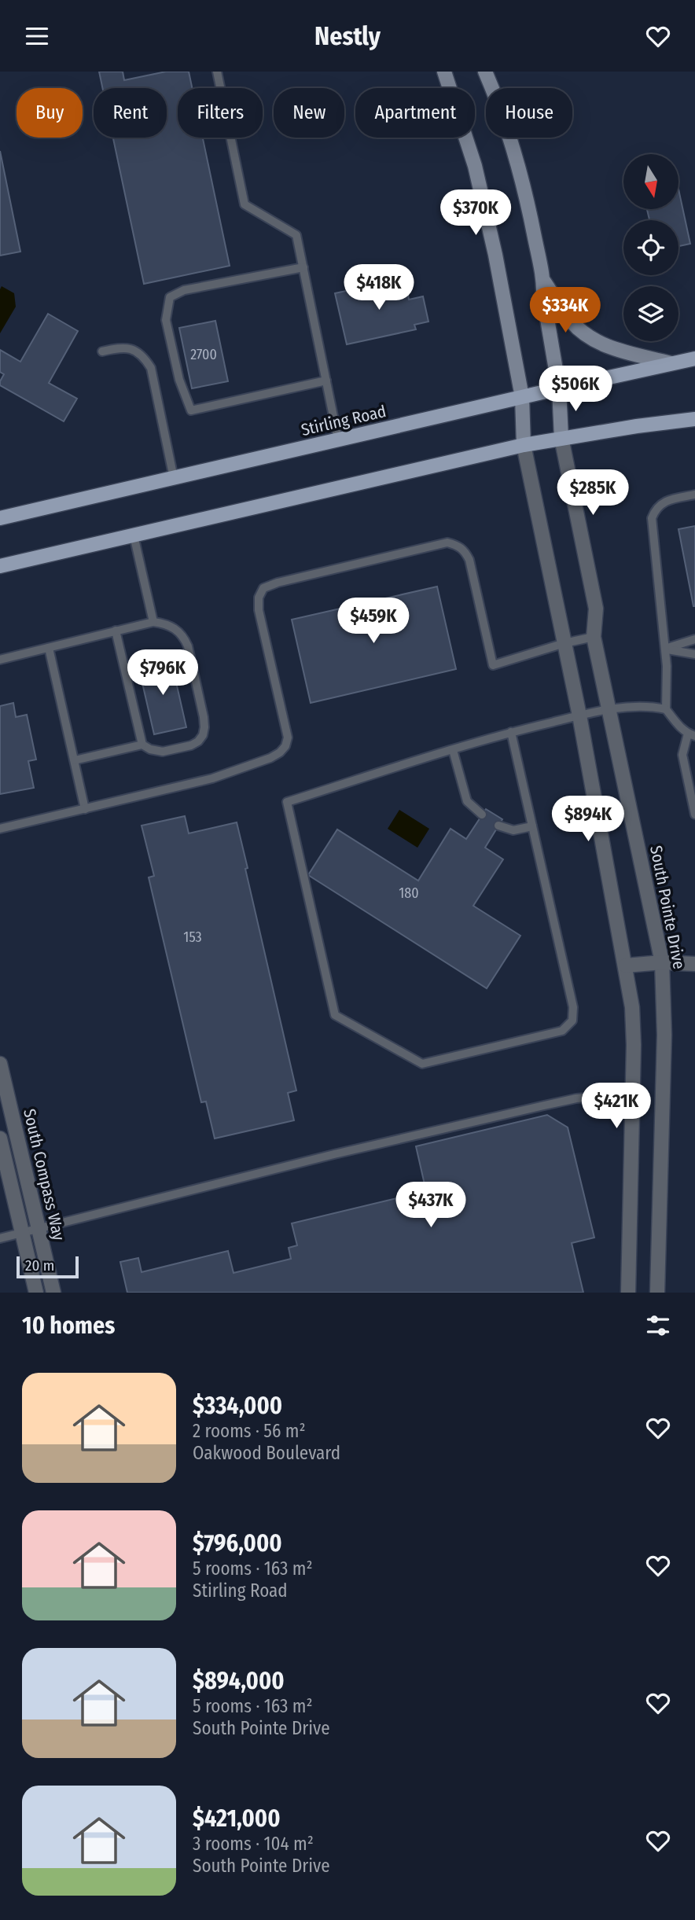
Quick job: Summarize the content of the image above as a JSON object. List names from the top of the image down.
{
  "streets": {
    "main road": ["Stirling Road"],
    "street": ["South Pointe Drive", "South Compass Way"]
  },
  "house_numbers": ["2700", "180", "153"],
  "scale_bar": "20 m",
  "north": "bottom",
  "page": {
    "header": "Nestly",
    "chip": [
      "Buy",
      "Rent",
      "Filters",
      "New",
      "Apartment",
      "House"
    ],
    "price": [
      "$370K",
      "$418K",
      "$334K",
      "$506K",
      "$285K",
      "$459K",
      "$796K",
      "$894K",
      "$421K",
      "$437K"
    ],
    "scale": "20 m",
    "heading": "10 homes",
    "list": [
      {
        "name": "$334,000",
        "note": "2 rooms · 56 m² · Oakwood Boulevard"
      },
      {
        "name": "$796,000",
        "note": "5 rooms · 163 m² · Stirling Road"
      },
      {
        "name": "$894,000",
        "note": "5 rooms · 163 m² · South Pointe Drive"
      },
      {
        "name": "$421,000",
        "note": "3 rooms · 104 m² · South Pointe Drive"
      }
    ]
  }
}
